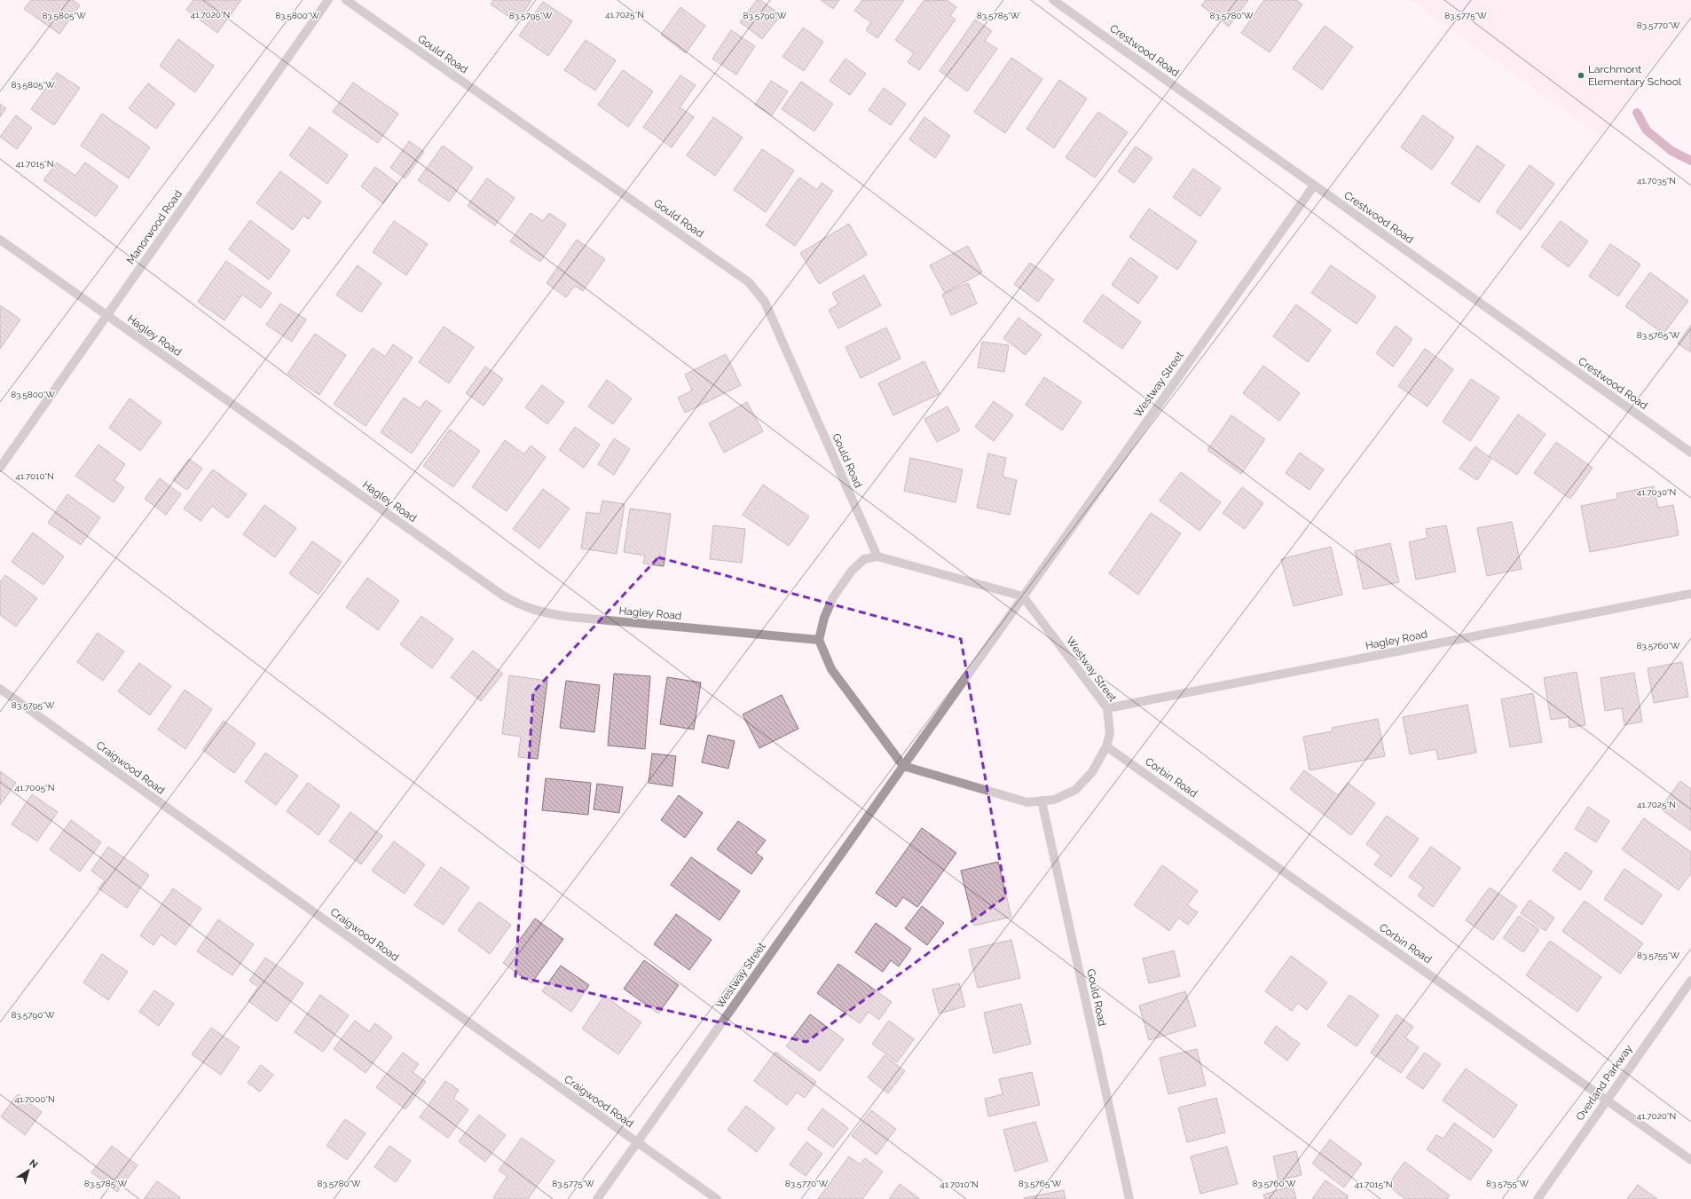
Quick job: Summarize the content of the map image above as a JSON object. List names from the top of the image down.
{
  "streets": {
    "street": [
      "Crestwood Road",
      "Gould Road",
      "Manorwood Road",
      "Hagley Road",
      "Westway Street",
      "Craigwood Road",
      "Corbin Road",
      "Overland Parkway"
    ]
  },
  "crossings": [
    ["Crestwood Road", "Westway Street"],
    ["Gould Road", "Westway Street"],
    ["Manorwood Road", "Hagley Road"],
    ["Hagley Road", "Westway Street"],
    ["Westway Street", "Craigwood Road"],
    ["Westway Street", "Corbin Road"],
    ["Corbin Road", "Overland Parkway"]
  ],
  "places": ["Larchmont Elementary School"],
  "north": "top right",
  "coordinates": [
    "41.7025°N",
    "41.7020°N",
    "83.5805°W",
    "83.5800°W",
    "83.5795°W",
    "83.5790°W",
    "83.5785°W",
    "83.5780°W",
    "83.5775°W",
    "83.5770°W",
    "41.7015°N",
    "41.7035°N",
    "83.5765°W",
    "41.7010°N",
    "41.7030°N",
    "83.5760°W",
    "41.7005°N",
    "83.5755°W",
    "41.7000°N"
  ]
}
